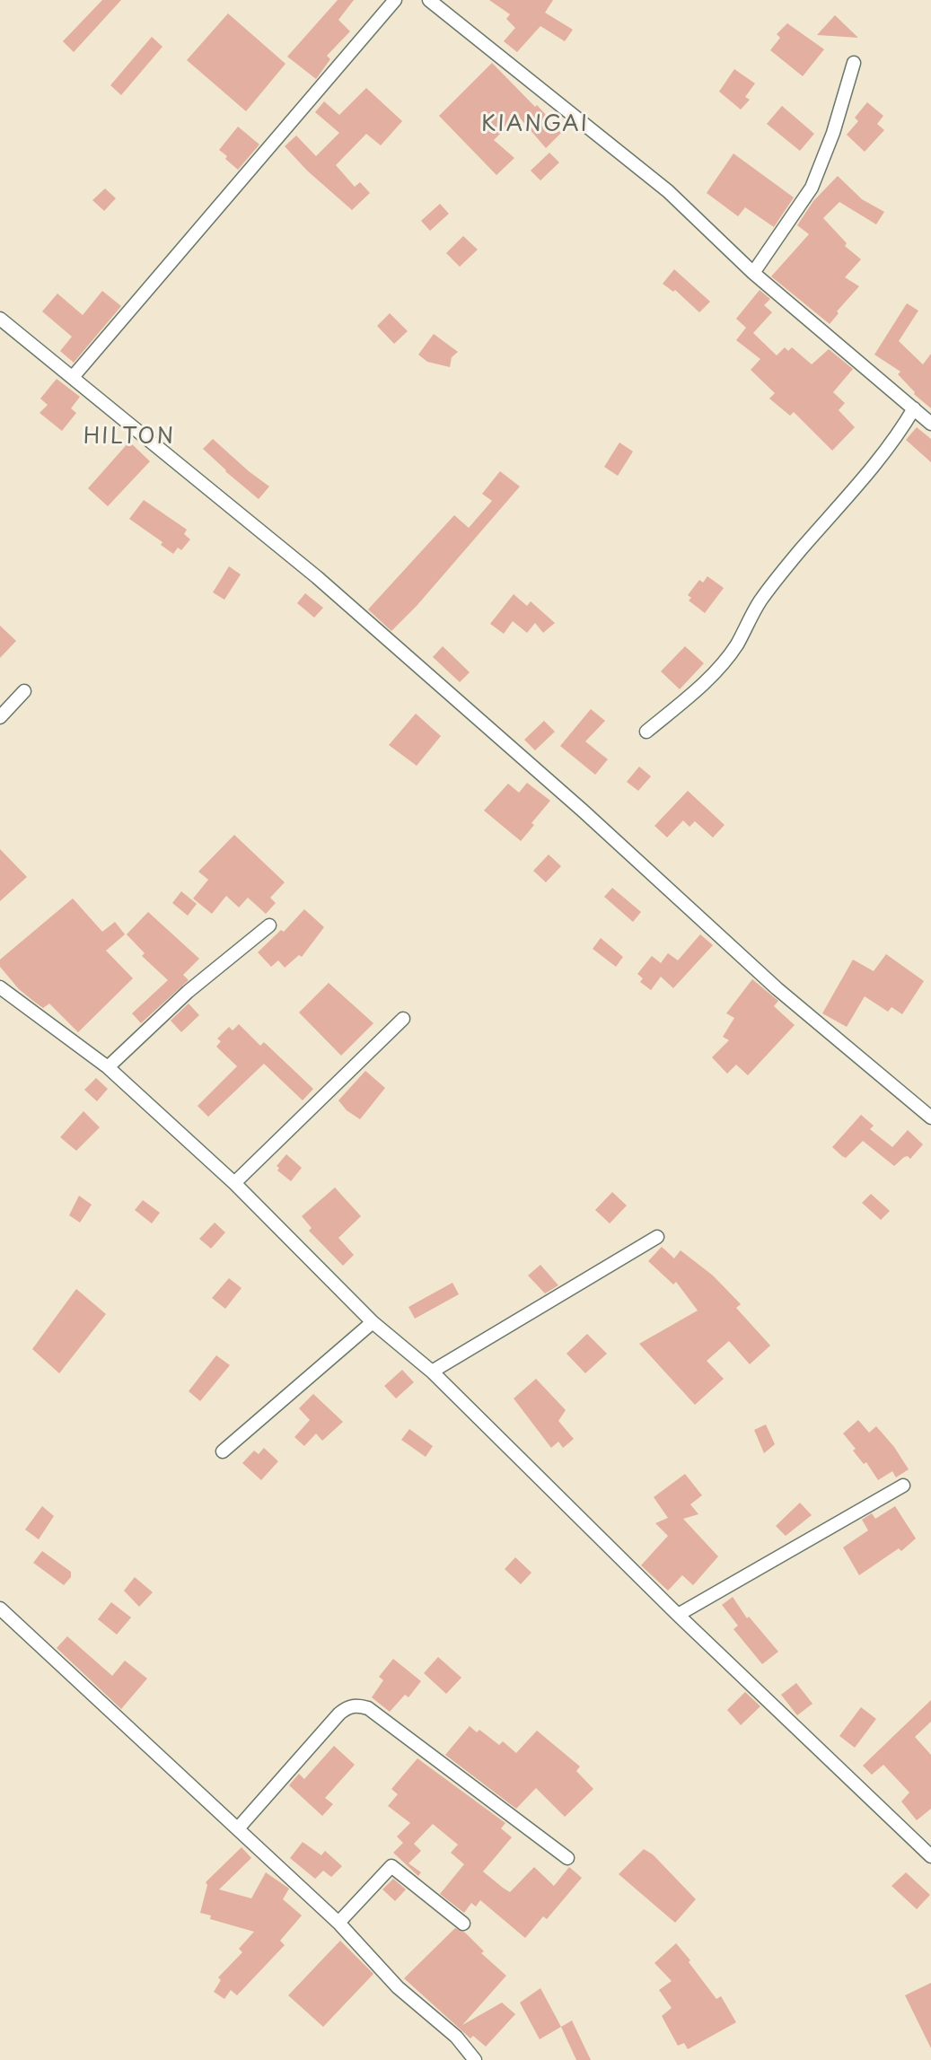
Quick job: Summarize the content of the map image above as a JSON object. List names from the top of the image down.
{
  "districts": ["KIANGAI", "HILTON"]
}
